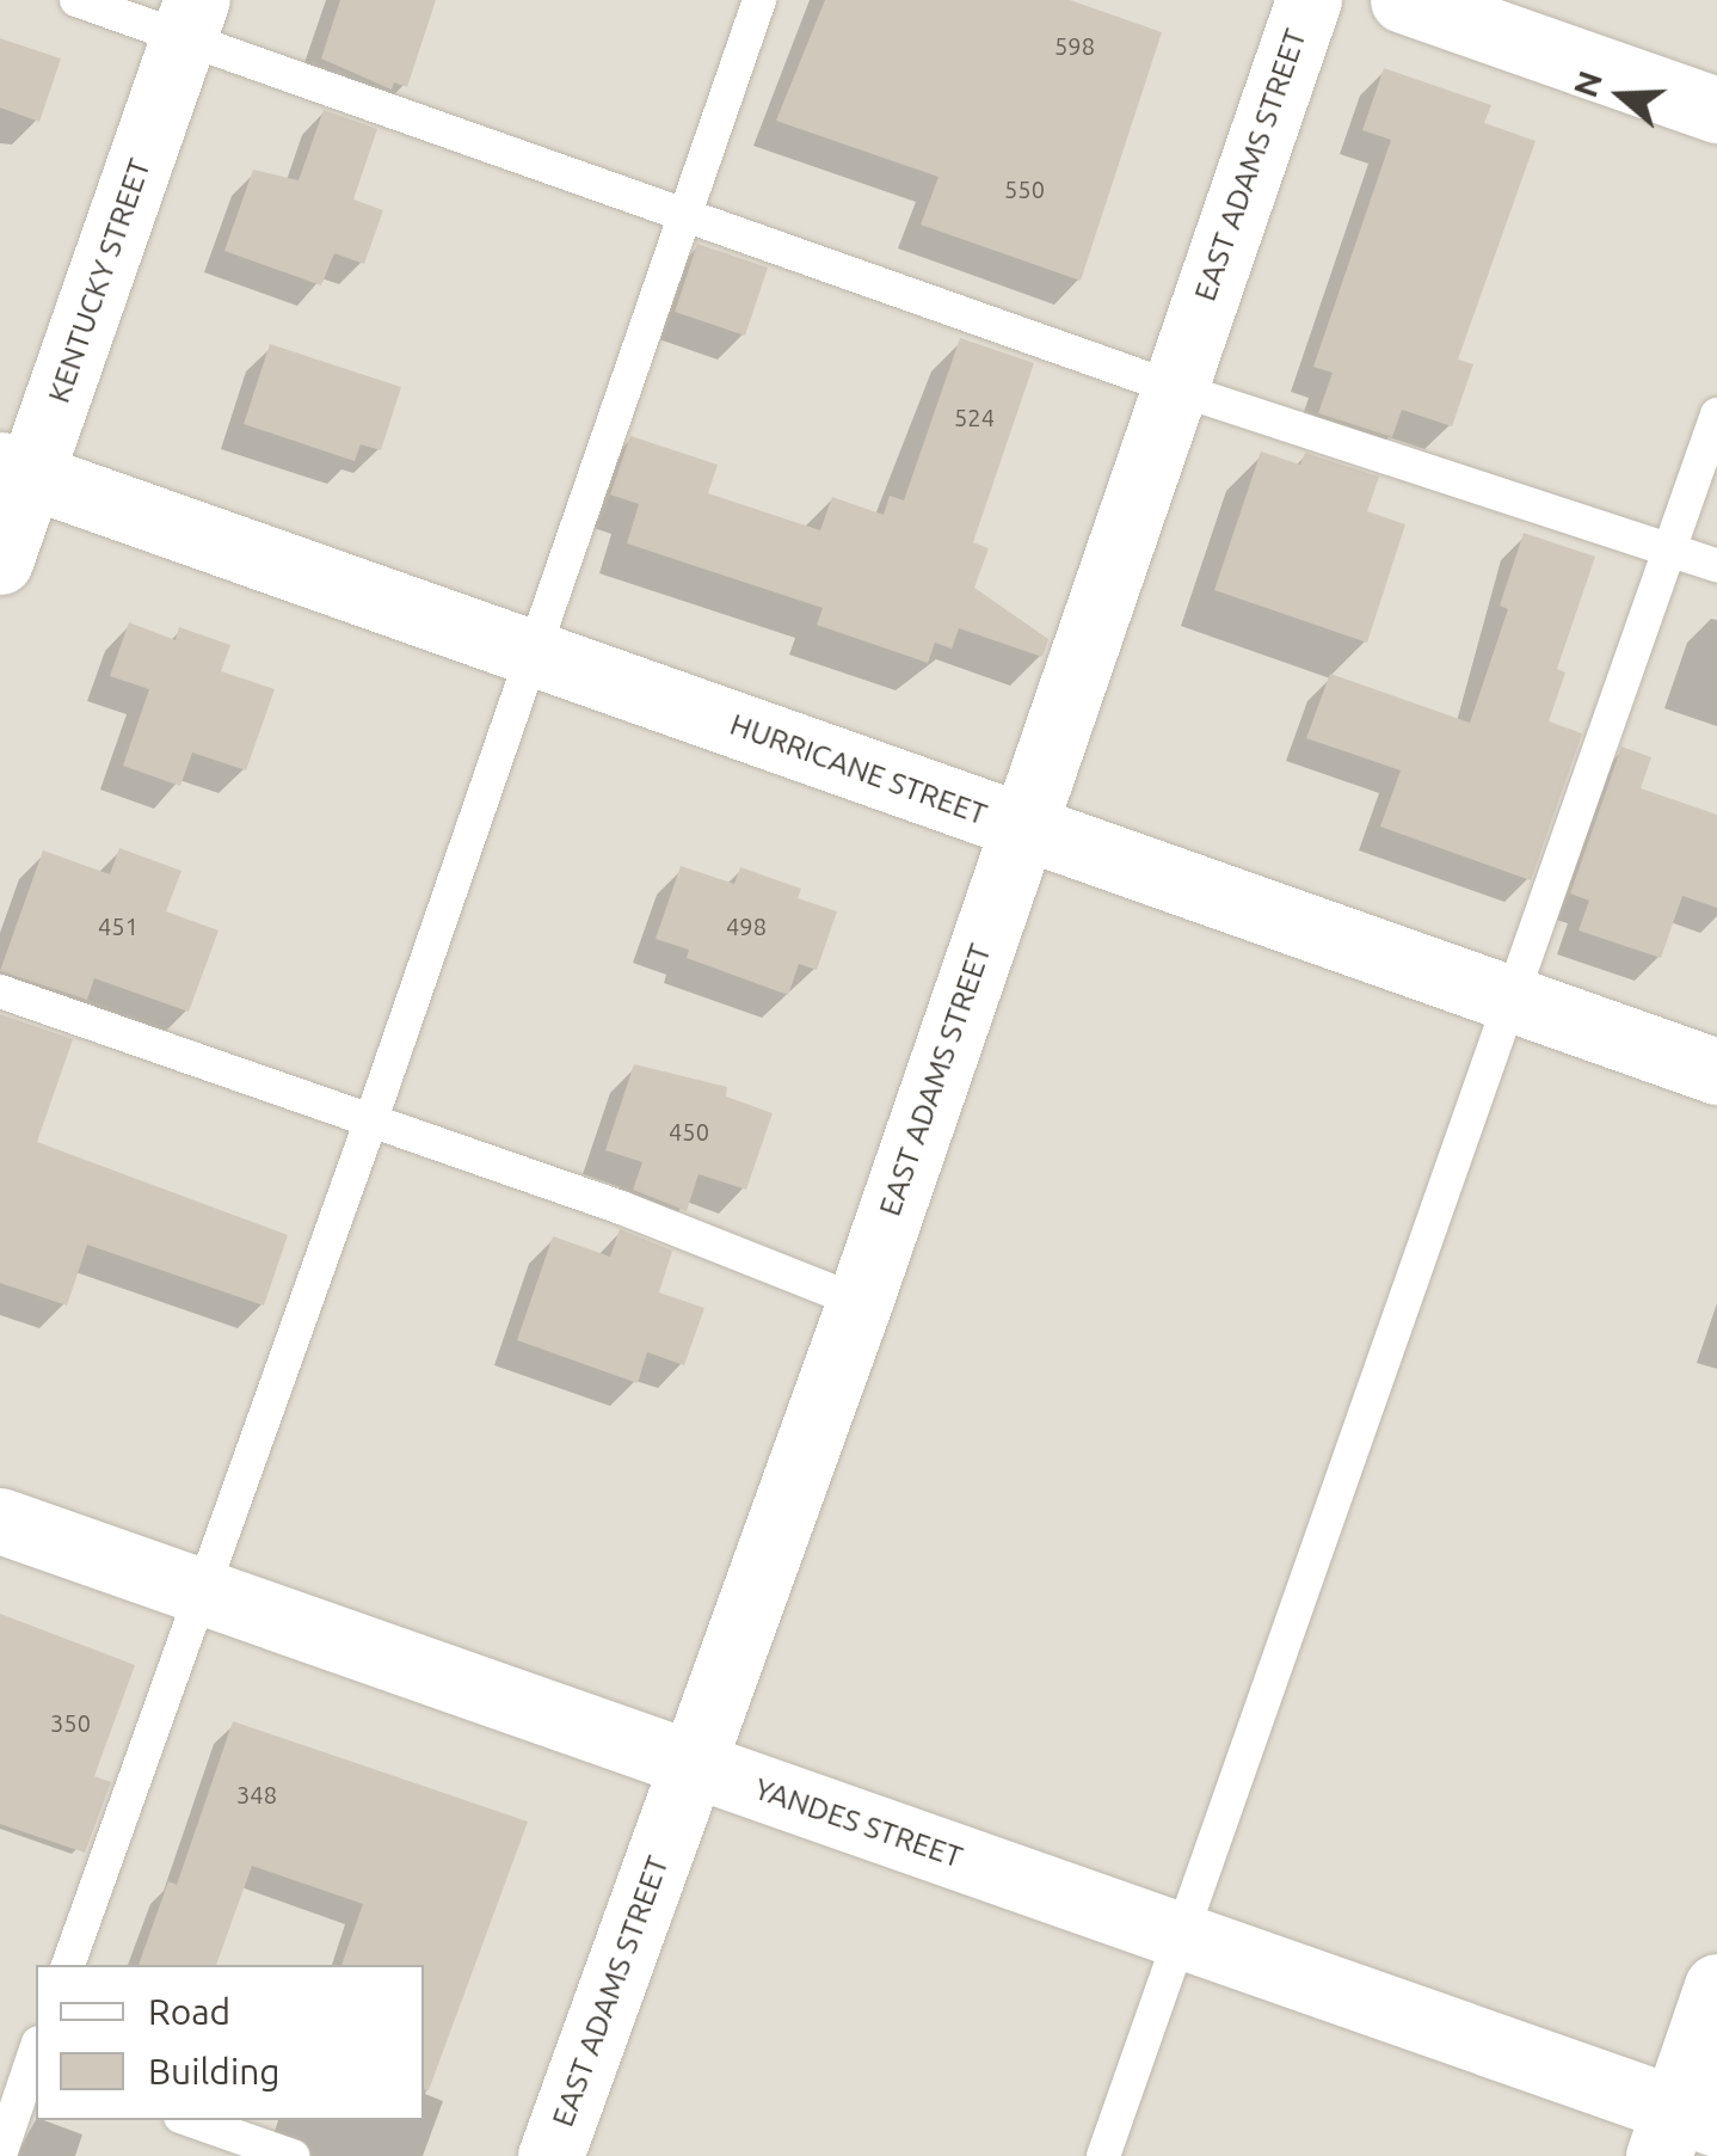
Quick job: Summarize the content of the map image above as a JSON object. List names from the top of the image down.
{
  "streets": {
    "street": [
      "EAST ADAMS STREET",
      "KENTUCKY STREET",
      "HURRICANE STREET",
      "YANDES STREET"
    ]
  },
  "crossings": [
    ["EAST ADAMS STREET", "HURRICANE STREET"],
    ["EAST ADAMS STREET", "YANDES STREET"],
    ["KENTUCKY STREET", "HURRICANE STREET"]
  ],
  "house_numbers": [
    "598",
    "550",
    "524",
    "451",
    "498",
    "450",
    "350",
    "348"
  ],
  "legend": ["Road", "Building"],
  "north": "left"
}
